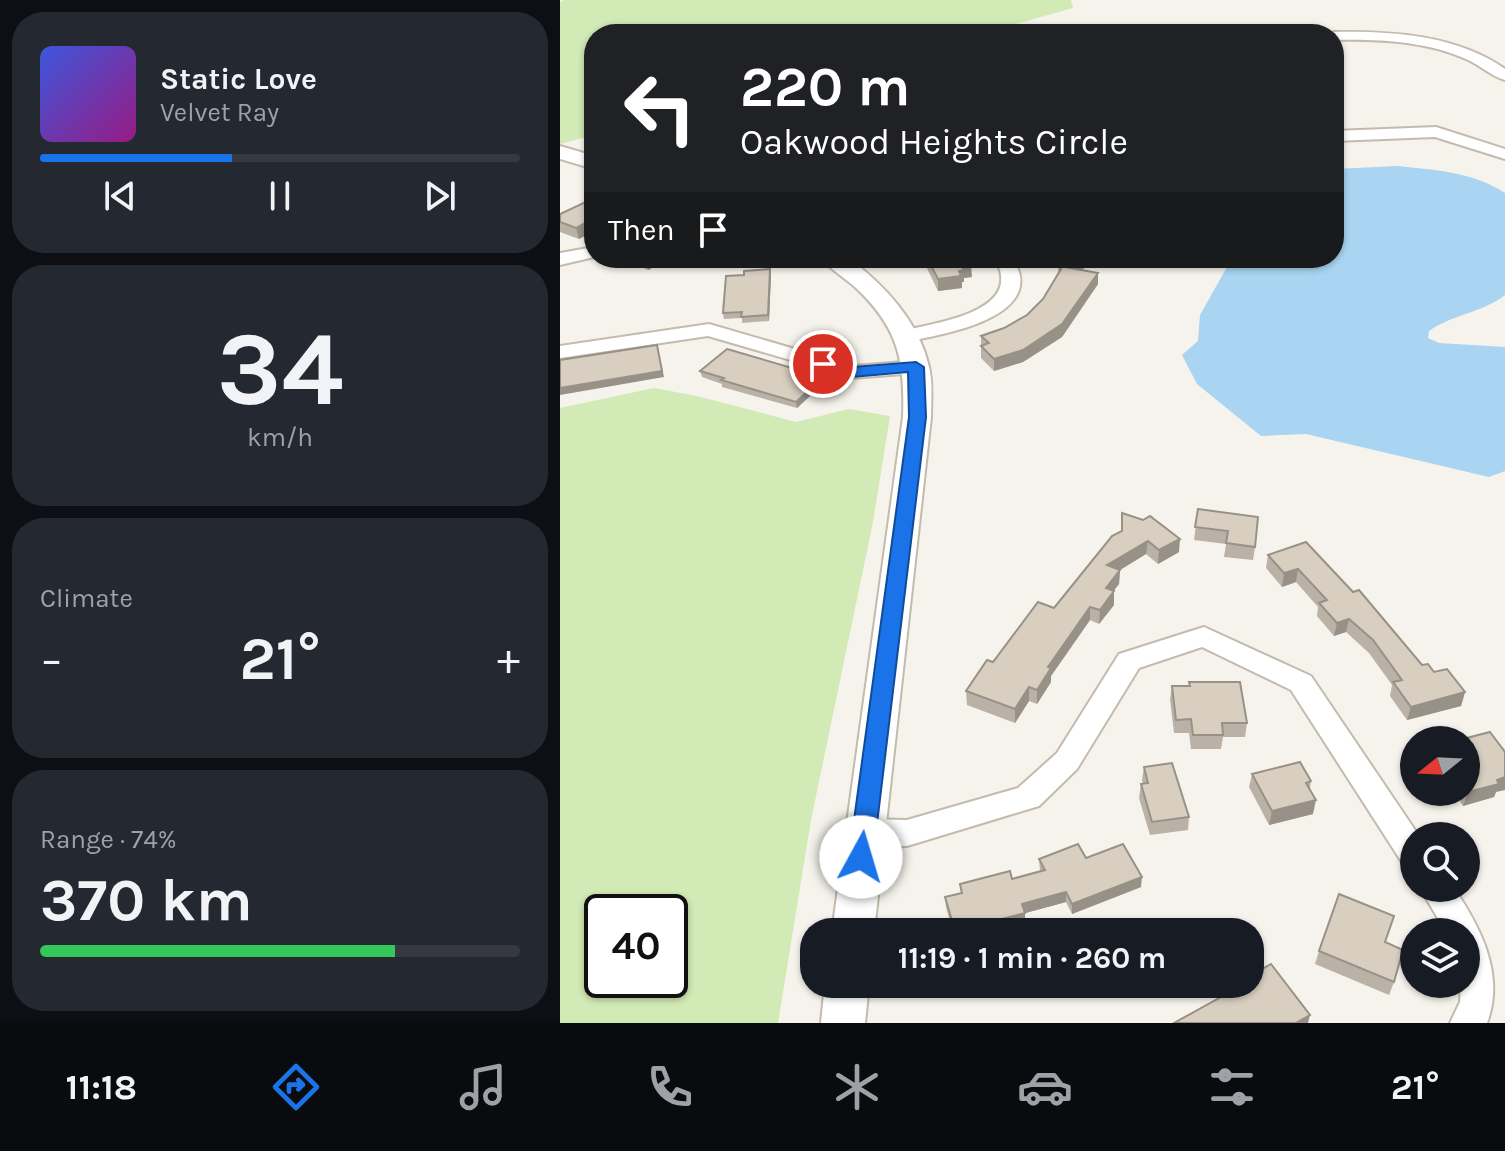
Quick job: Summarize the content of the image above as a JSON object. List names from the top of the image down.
{
  "north": "left",
  "page": {
    "turn": ["220 m", "Oakwood Heights Circle"],
    "song": ["Static Love", "Velvet Ray"],
    "then": "Then",
    "tile": [
      ["34", "km/h"],
      "Climate",
      ["Range · 74%", "370 km"]
    ],
    "heat": ["−", "21°", "+"],
    "limit": "40",
    "trip": "11:19 · 1 min · 260 m",
    "tabs": ["11:18", "21°"]
  }
}
